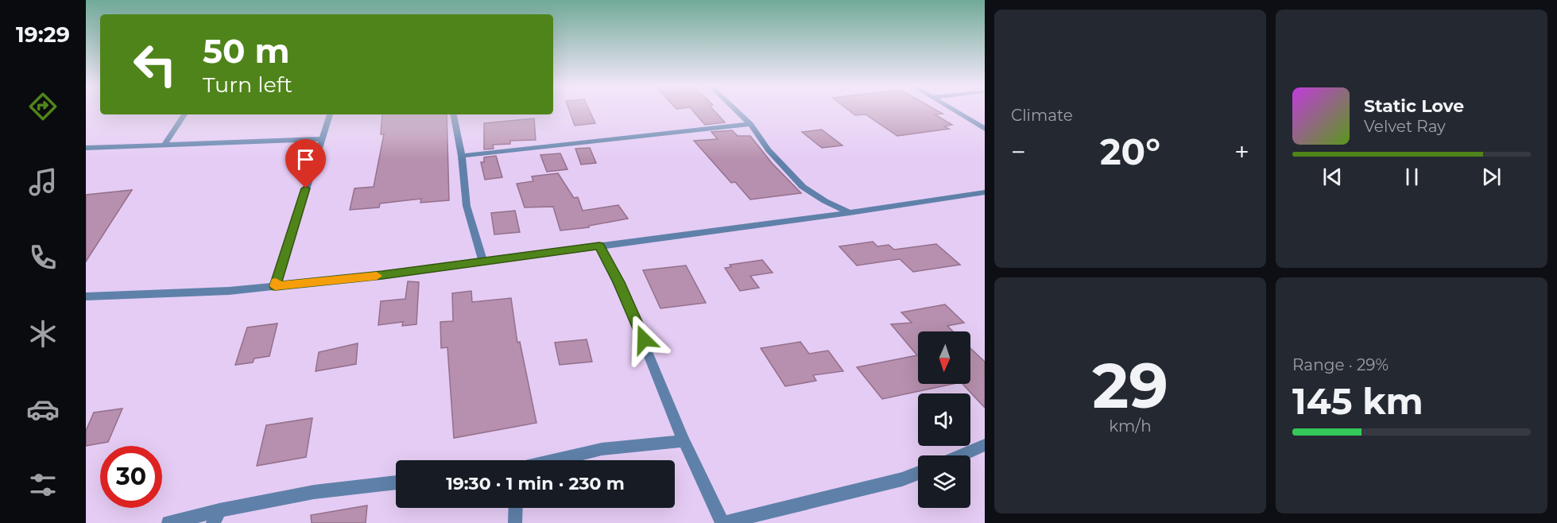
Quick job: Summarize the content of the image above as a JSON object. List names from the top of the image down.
{
  "north": "bottom",
  "page": {
    "tabs": "19:29",
    "tile": [
      "Climate",
      ["29", "km/h"],
      ["Range · 29%", "145 km"]
    ],
    "turn": ["50 m", "Turn left"],
    "song": ["Static Love", "Velvet Ray"],
    "heat": ["−", "20°", "+"],
    "limit": "30",
    "trip": "19:30 · 1 min · 230 m"
  }
}
